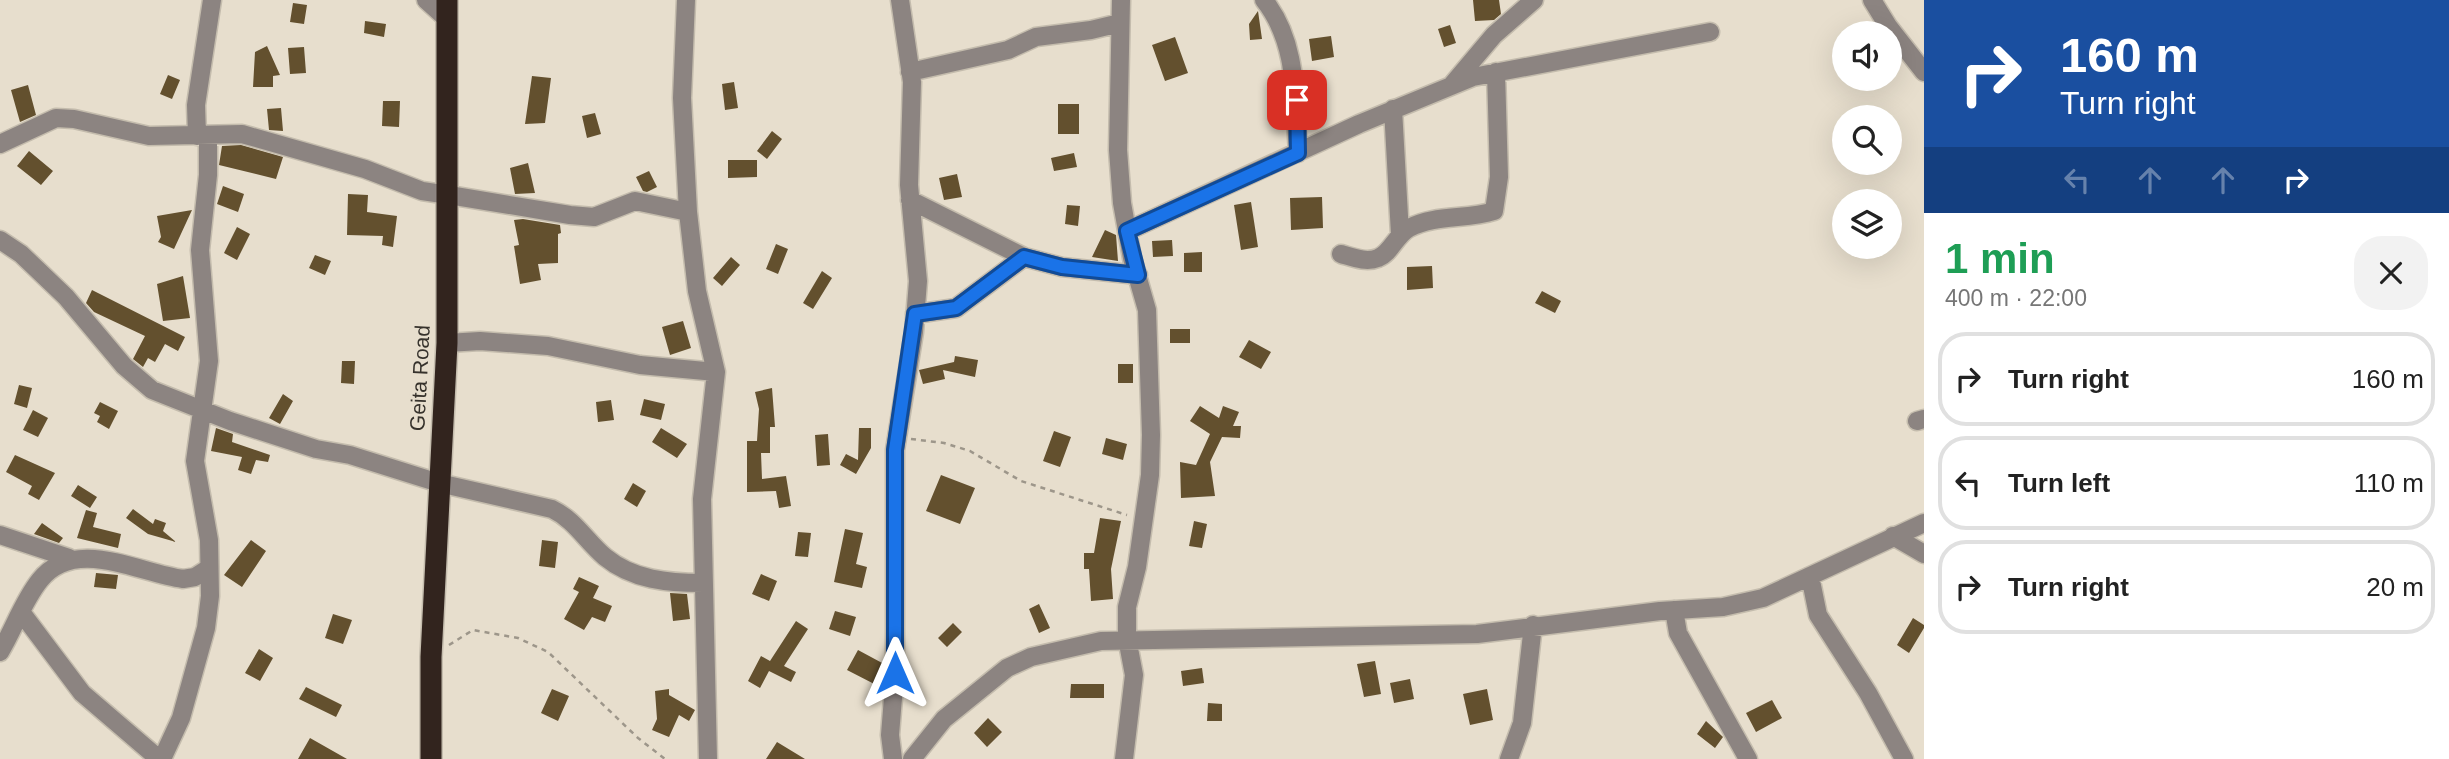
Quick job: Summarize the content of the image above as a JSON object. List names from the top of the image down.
{
  "streets": {
    "highway": ["Geita Road"]
  },
  "page": {
    "turn": ["160 m", "Turn right"],
    "heading": ["1 min", "400 m · 22:00"],
    "list": [
      {
        "name": "Turn right",
        "value": "160 m"
      },
      {
        "name": "Turn left",
        "value": "110 m"
      },
      {
        "name": "Turn right",
        "value": "20 m"
      }
    ]
  }
}
